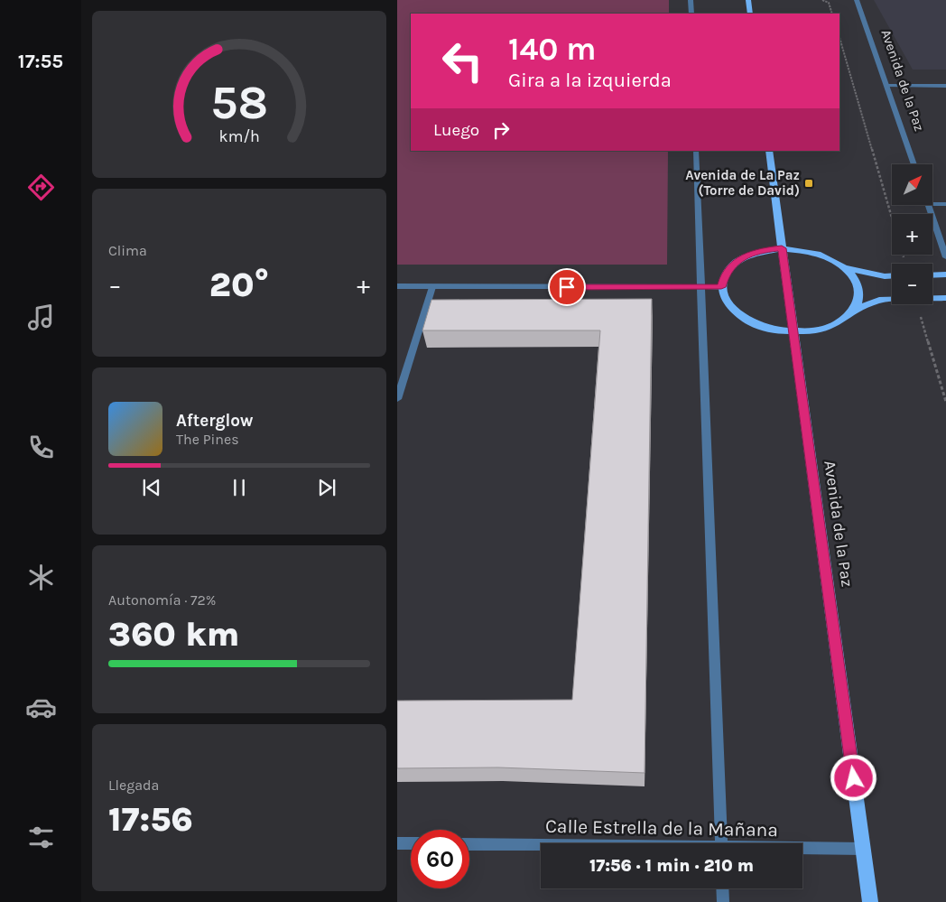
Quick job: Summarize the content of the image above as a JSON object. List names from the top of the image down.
{
  "streets": {
    "main road": ["Avenida de la Paz"],
    "street": ["Calle Estrella de la Mañana"]
  },
  "crossings": [
    ["Avenida de la Paz", "Calle Estrella de la Mañana"]
  ],
  "places": {
    "transit": ["Avenida de La Paz (Torre de David)"]
  },
  "north": "top right",
  "page": {
    "tabs": "17:55",
    "turn": ["140 m", "Gira a la izquierda"],
    "then": "Luego",
    "map_buttons": ["+", "−"],
    "tile": [
      "Clima",
      ["Autonomía · 72%", "360 km"],
      ["Llegada", "17:56"]
    ],
    "heat": ["−", "20°", "+"],
    "song": ["Afterglow", "The Pines"],
    "limit": "60",
    "trip": "17:56 · 1 min · 210 m",
    "gauge": ["58", "km/h"]
  }
}
